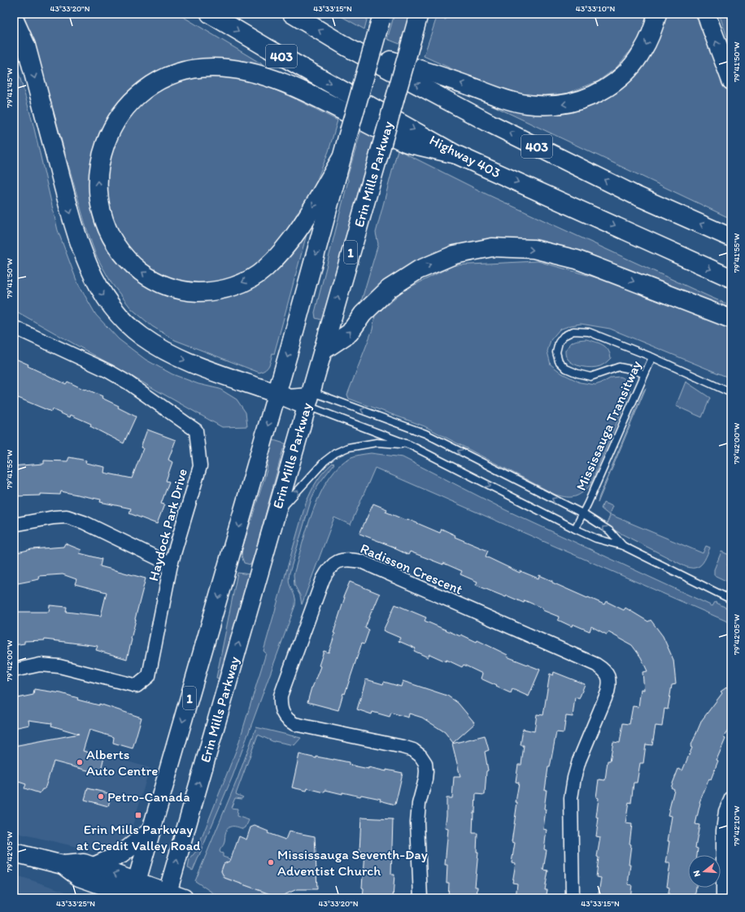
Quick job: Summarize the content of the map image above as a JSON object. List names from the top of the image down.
{
  "streets": {
    "main road": [
      "403",
      "Highway 403",
      "Erin Mills Parkway",
      "1"
    ],
    "street": ["Haydock Park Drive", "Radisson Crescent"],
    "lane": ["Mississauga Transitway"]
  },
  "places": {
    "other": ["Alberts Auto Centre", "Petro-Canada", "Mississauga Seventh-Day Adventist Church"],
    "transit": ["Erin Mills Parkway at Credit Valley Road"]
  },
  "north": "left",
  "coordinates": [
    "43°33'20\"N",
    "43°33'15\"N",
    "43°33'10\"N",
    "79°41'50\"W",
    "79°41'45\"W",
    "79°41'55\"W",
    "79°42'00\"W",
    "79°42'05\"W",
    "79°42'10\"W",
    "43°33'25\"N"
  ]
}
